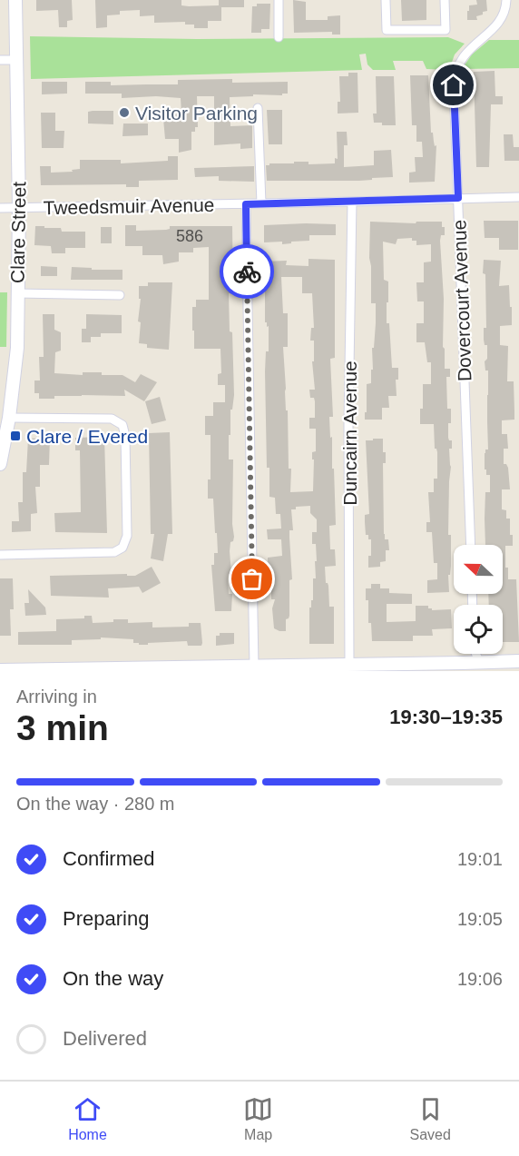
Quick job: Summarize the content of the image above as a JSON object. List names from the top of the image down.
{
  "streets": {
    "main road": ["Clare Street"],
    "street": ["Tweedsmuir Avenue", "Dovercourt Avenue", "Duncairn Avenue"]
  },
  "crossings": [
    ["Tweedsmuir Avenue", "Clare Street"],
    ["Tweedsmuir Avenue", "Dovercourt Avenue"],
    ["Tweedsmuir Avenue", "Duncairn Avenue"]
  ],
  "places": {
    "other": ["Visitor Parking"],
    "transit": ["Clare / Evered"]
  },
  "house_numbers": ["586"],
  "north": "left",
  "page": {
    "heading": ["3 min", "Arriving in", "19:30–19:35"],
    "bar": "On the way · 280 m",
    "list": [
      ["Confirmed", "19:01"],
      ["Preparing", "19:05"],
      ["On the way", "19:06"],
      "Delivered"
    ],
    "tabs": ["Home", "Map", "Saved"]
  }
}
